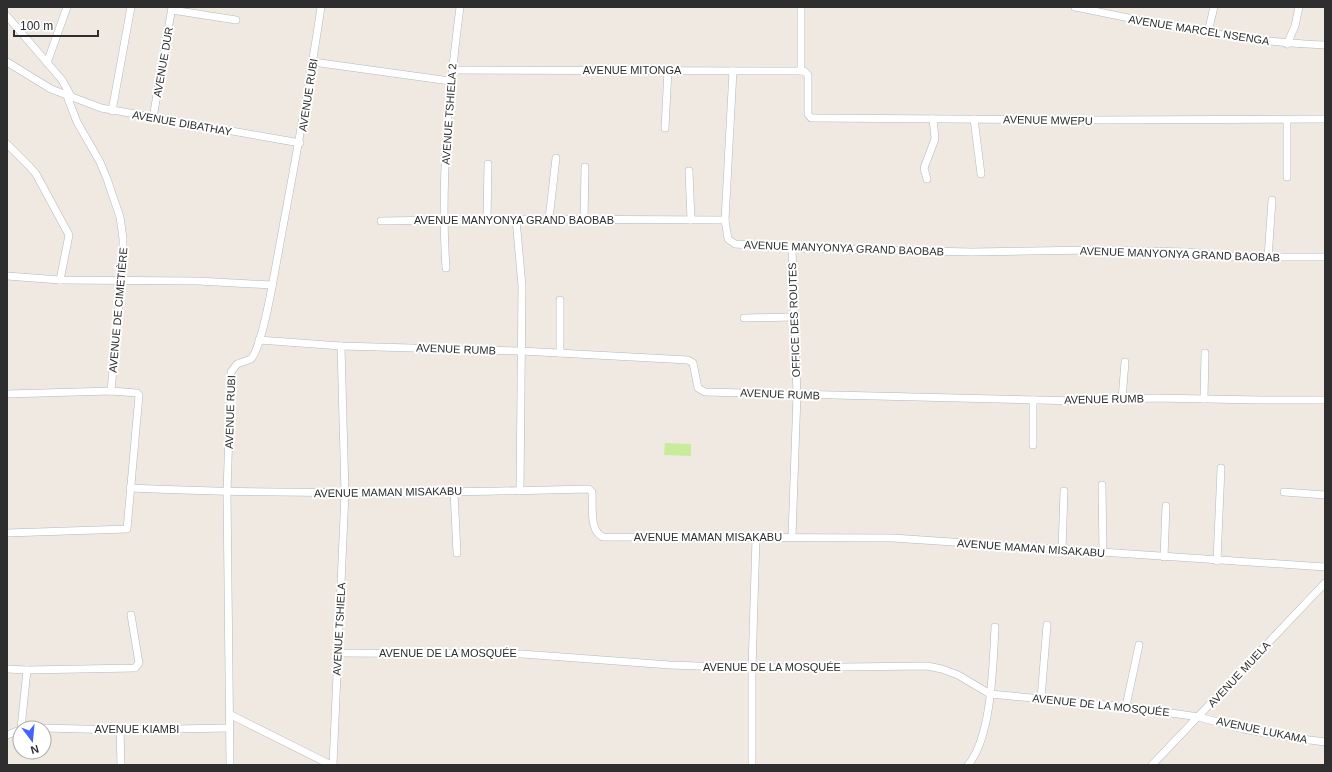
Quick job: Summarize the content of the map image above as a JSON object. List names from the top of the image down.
{
  "streets": {
    "street": [
      "AVENUE MARCEL NSENGA",
      "AVENUE DUR",
      "AVENUE MITONGA",
      "AVENUE RUBI",
      "AVENUE TSHIELA 2",
      "AVENUE MWEPU",
      "AVENUE DIBATHAY",
      "AVENUE MANYONYA GRAND BAOBAB",
      "AVENUE DE CIMETIÈRE",
      "OFFICE DES ROUTES",
      "AVENUE RUMB",
      "AVENUE MAMAN MISAKABU",
      "AVENUE TSHIELA",
      "AVENUE DE LA MOSQUÉE",
      "AVENUE MUELA",
      "AVENUE KIAMBI",
      "AVENUE LUKAMA"
    ]
  },
  "crossings": [
    ["AVENUE DUR", "AVENUE DIBATHAY"],
    ["AVENUE MITONGA", "AVENUE TSHIELA 2"],
    ["AVENUE MITONGA", "AVENUE MWEPU"],
    ["AVENUE RUBI", "AVENUE DIBATHAY"],
    ["AVENUE RUBI", "AVENUE RUMB"],
    ["AVENUE RUBI", "AVENUE MAMAN MISAKABU"],
    ["AVENUE RUBI", "AVENUE KIAMBI"],
    ["AVENUE TSHIELA 2", "AVENUE MANYONYA GRAND BAOBAB"],
    ["AVENUE DIBATHAY", "AVENUE DE CIMETIÈRE"],
    ["AVENUE MANYONYA GRAND BAOBAB", "OFFICE DES ROUTES"],
    ["OFFICE DES ROUTES", "AVENUE RUMB"],
    ["OFFICE DES ROUTES", "AVENUE MAMAN MISAKABU"],
    ["AVENUE RUMB", "AVENUE TSHIELA"],
    ["AVENUE MAMAN MISAKABU", "AVENUE TSHIELA"],
    ["AVENUE TSHIELA", "AVENUE DE LA MOSQUÉE"],
    ["AVENUE DE LA MOSQUÉE", "AVENUE MUELA"],
    ["AVENUE DE LA MOSQUÉE", "AVENUE LUKAMA"],
    ["AVENUE MUELA", "AVENUE LUKAMA"]
  ],
  "scale_bar": "100 m",
  "north": "bottom"
}
